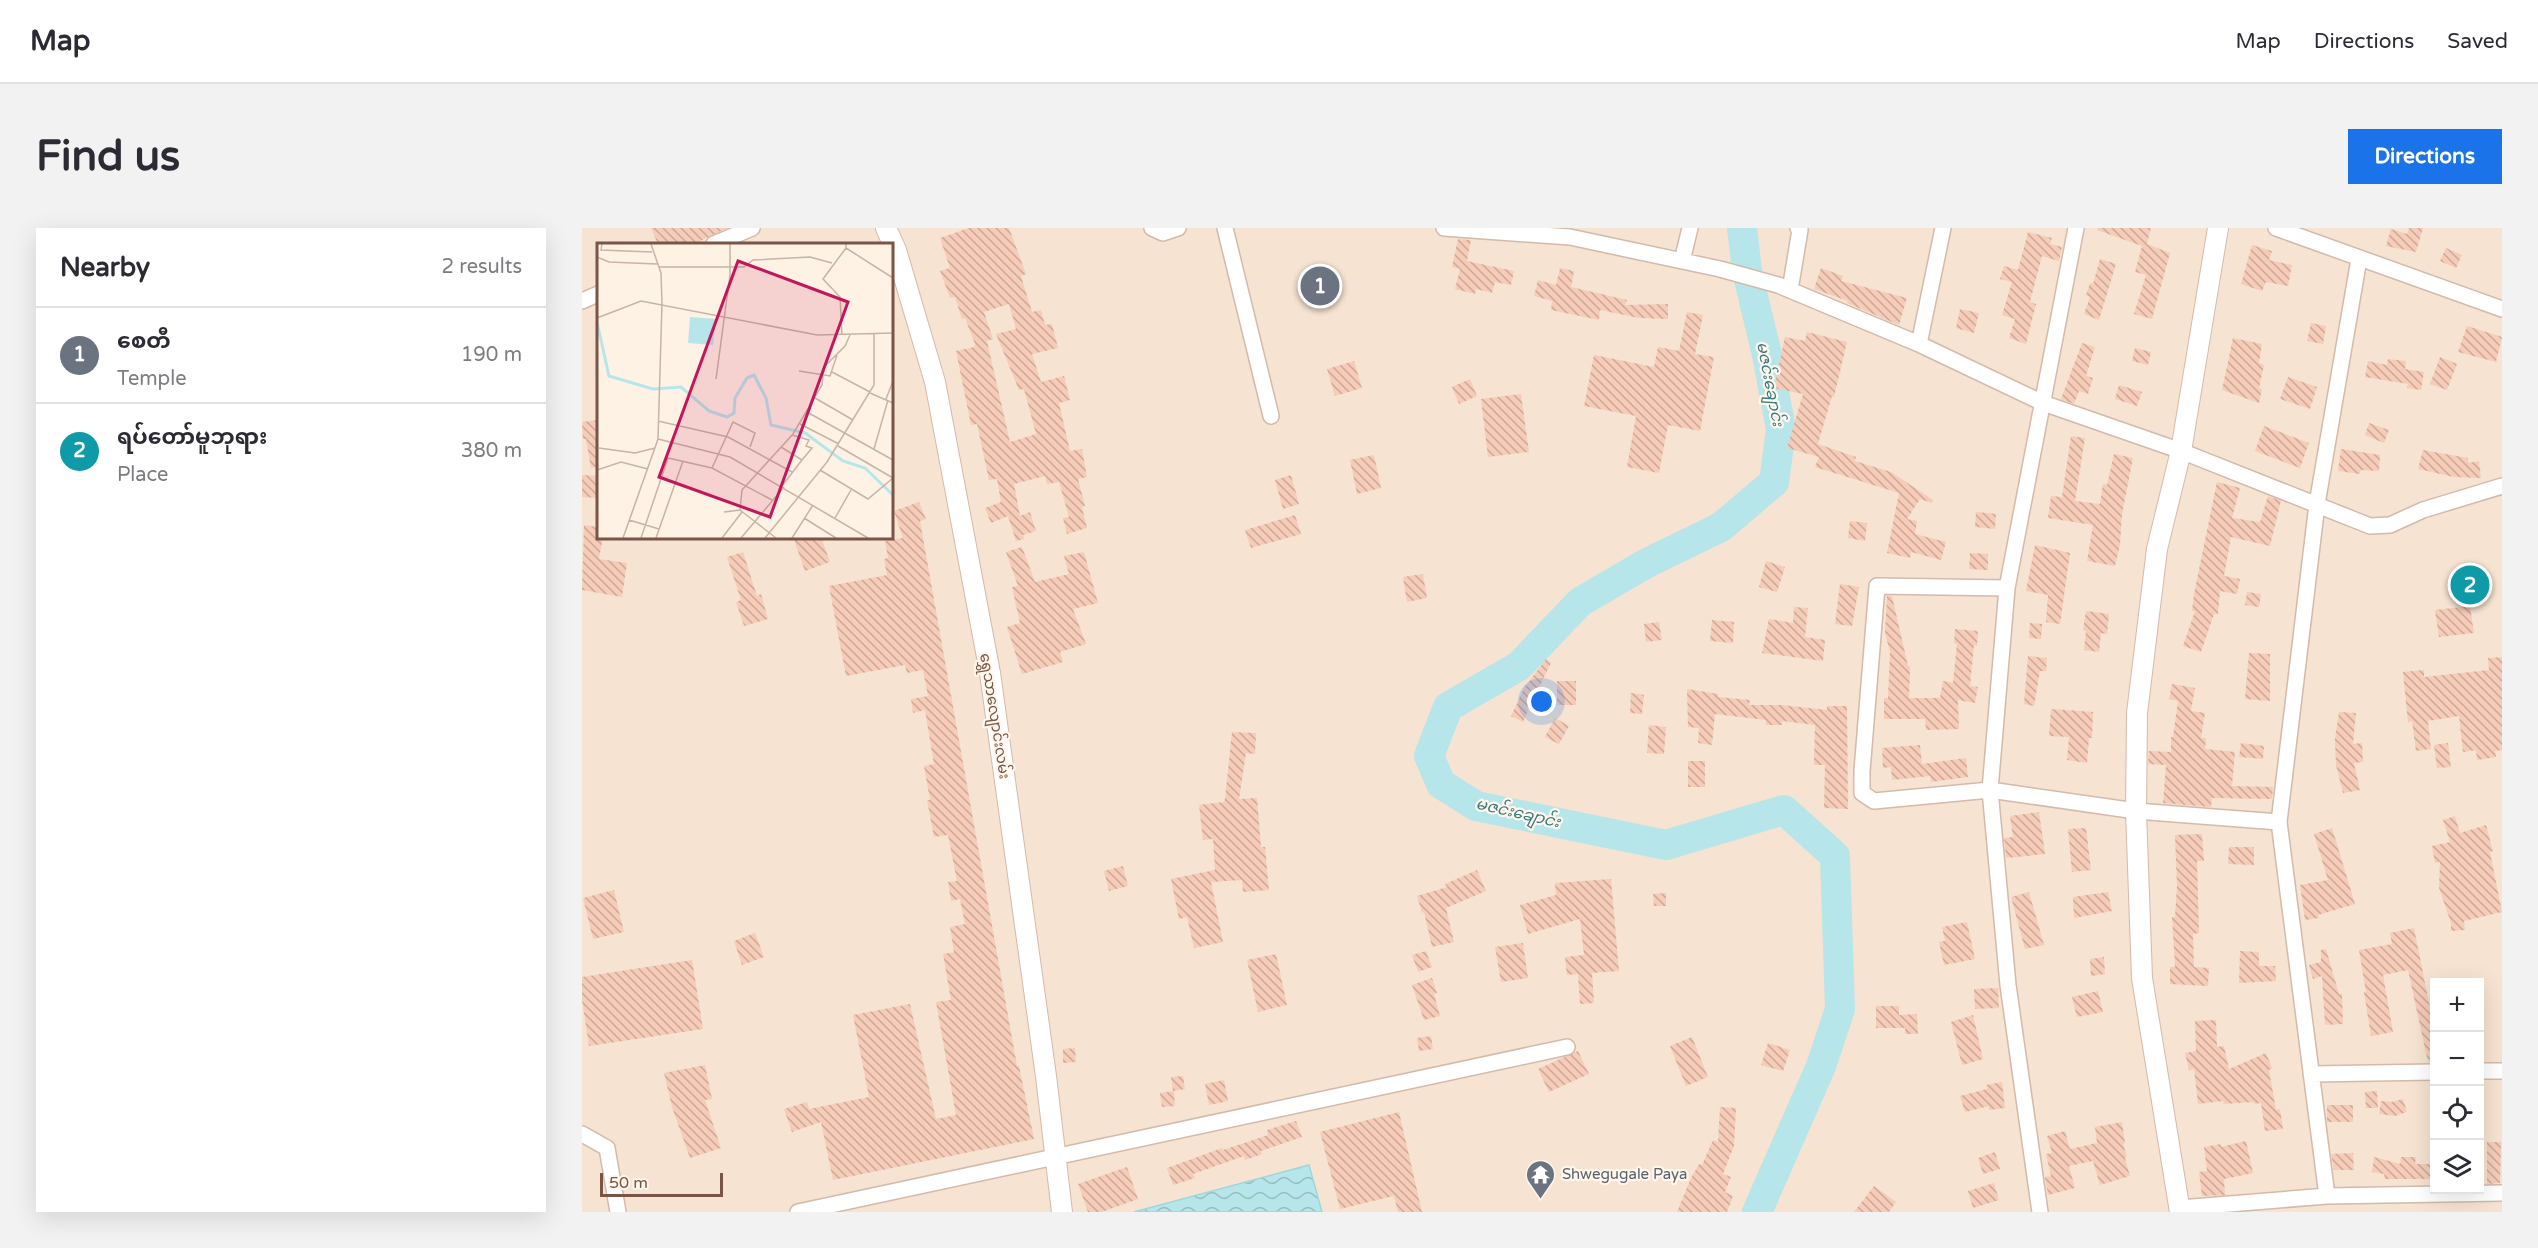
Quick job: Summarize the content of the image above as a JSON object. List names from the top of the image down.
{
  "streets": {
    "street": ["ရွှေသာလျောင်းလမ်း"]
  },
  "water": ["မဇင်းချောင်း"],
  "places": {
    "temple": ["Shwegugale Paya"]
  },
  "scale_bar": "50 m",
  "page": {
    "header": "Map",
    "nav": ["Map", "Directions", "Saved"],
    "buttons": "Directions",
    "title": "Find us",
    "heading": ["Nearby", "2 results"],
    "pins": ["1", "2"],
    "list": [
      {
        "mark": "1",
        "name": "စေတီ",
        "note": "Temple",
        "value": "190 m"
      },
      {
        "mark": "2",
        "name": "ရပ်တော်မူဘုရား",
        "note": "Place",
        "value": "380 m"
      }
    ],
    "map_buttons": ["+", "−"],
    "scale": "50 m"
  }
}
